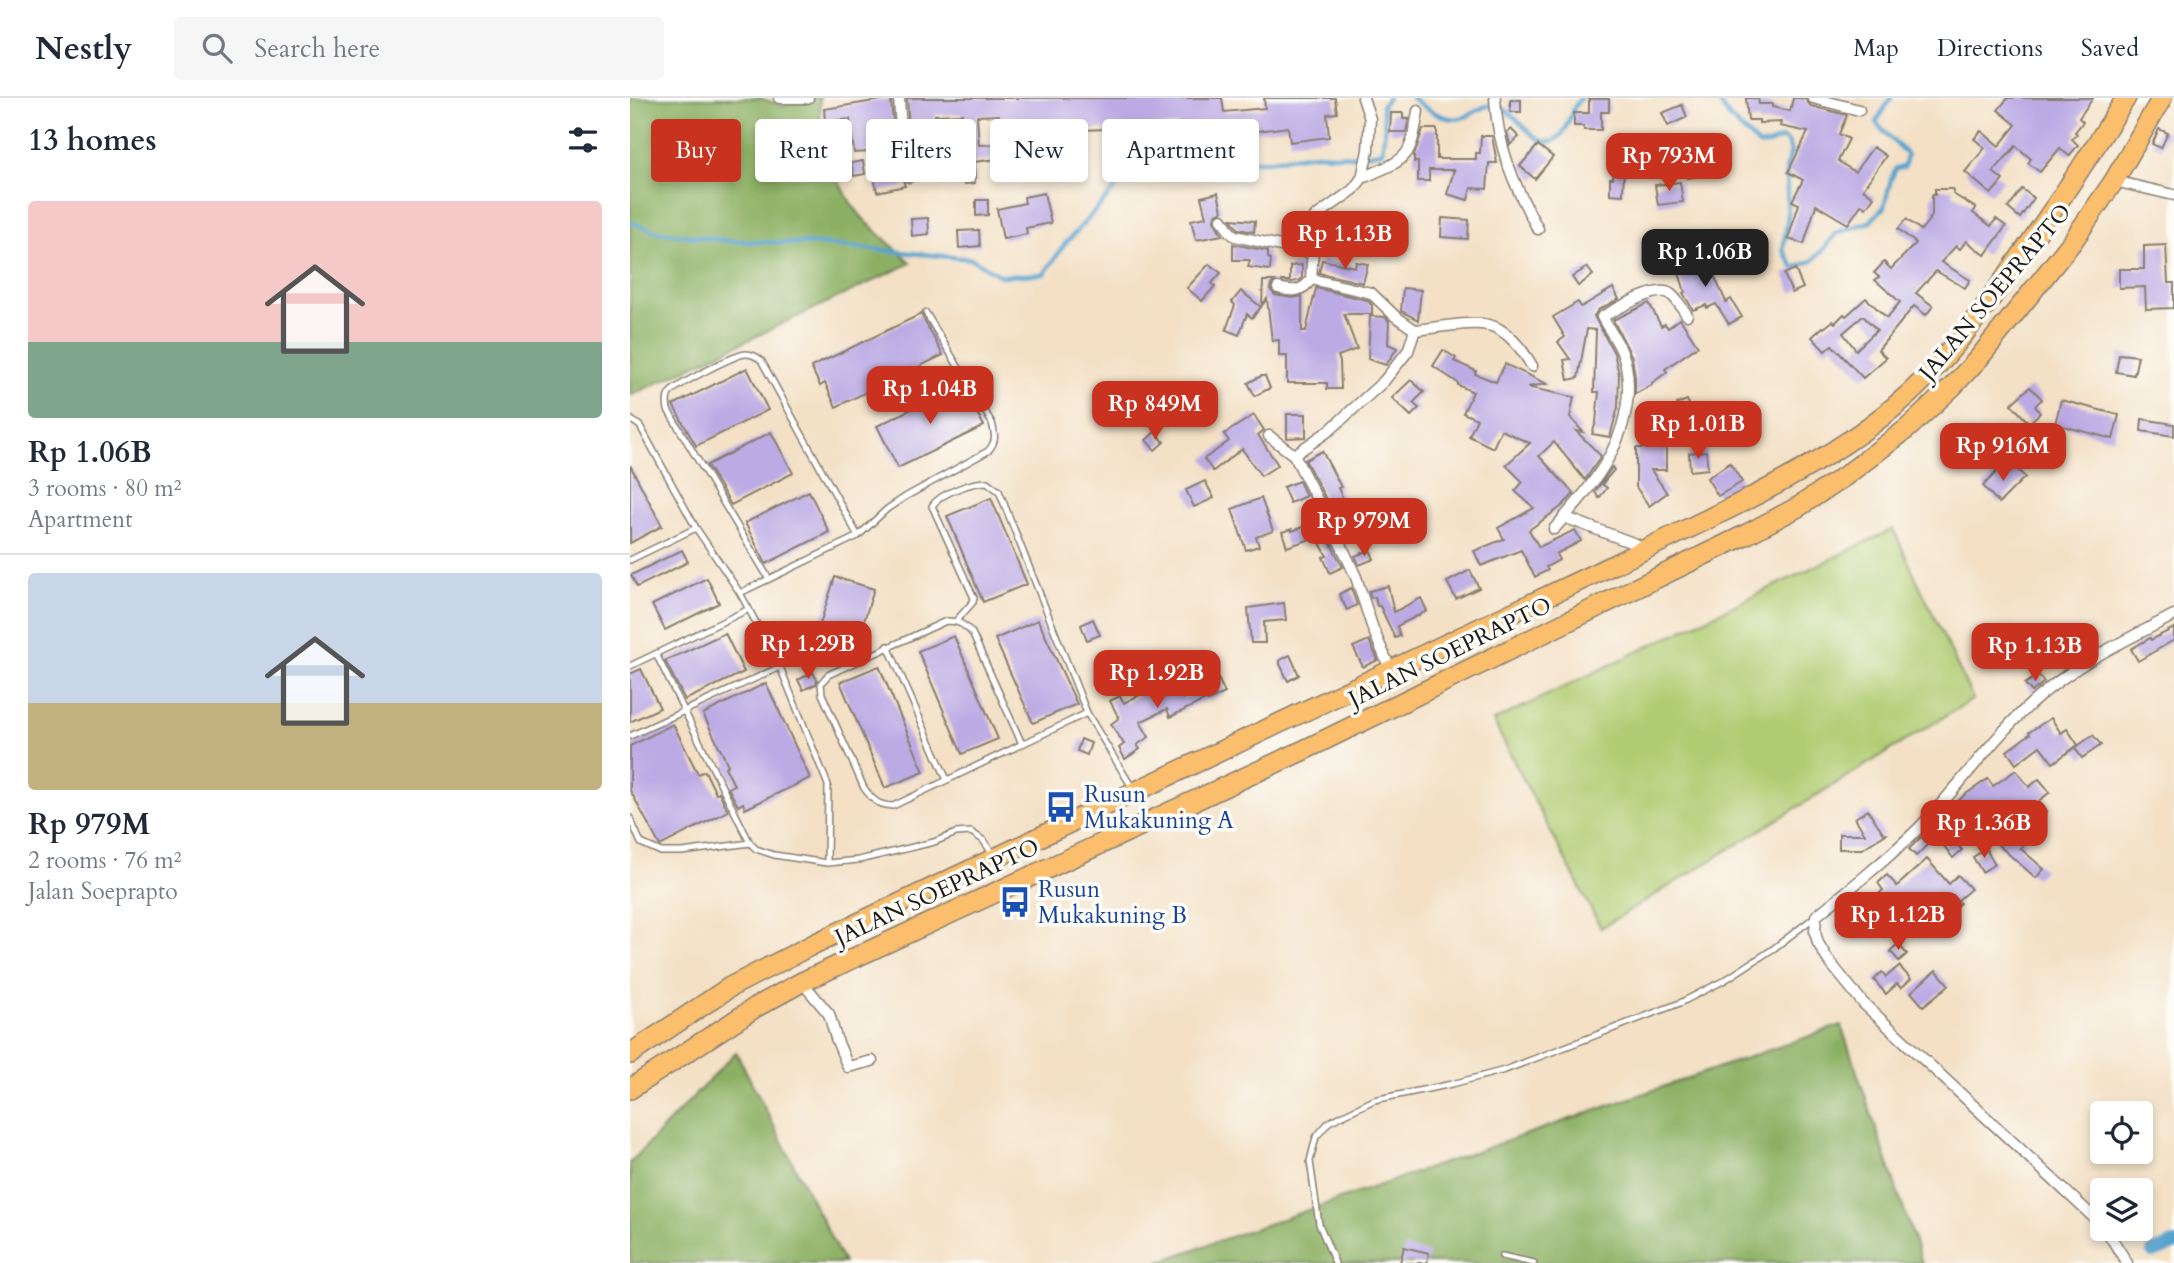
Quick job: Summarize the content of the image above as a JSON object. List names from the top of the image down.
{
  "streets": {
    "highway": ["JALAN SOEPRAPTO"]
  },
  "places": {
    "bus stop": ["Rusun Mukakuning A", "Rusun Mukakuning B"]
  },
  "page": {
    "header": "Nestly",
    "search": "Search here",
    "nav": ["Map", "Directions", "Saved"],
    "heading": "13 homes",
    "chip": [
      "Buy",
      "Rent",
      "Filters",
      "New",
      "Apartment"
    ],
    "price": [
      "Rp 793M",
      "Rp 1.13B",
      "Rp 1.06B",
      "Rp 1.04B",
      "Rp 849M",
      "Rp 1.01B",
      "Rp 916M",
      "Rp 979M",
      "Rp 1.29B",
      "Rp 1.13B",
      "Rp 1.92B",
      "Rp 1.36B",
      "Rp 1.12B"
    ],
    "list": [
      {
        "name": "Rp 1.06B",
        "note": "3 rooms · 80 m² · Apartment"
      },
      {
        "name": "Rp 979M",
        "note": "2 rooms · 76 m² · Jalan Soeprapto"
      }
    ]
  }
}
